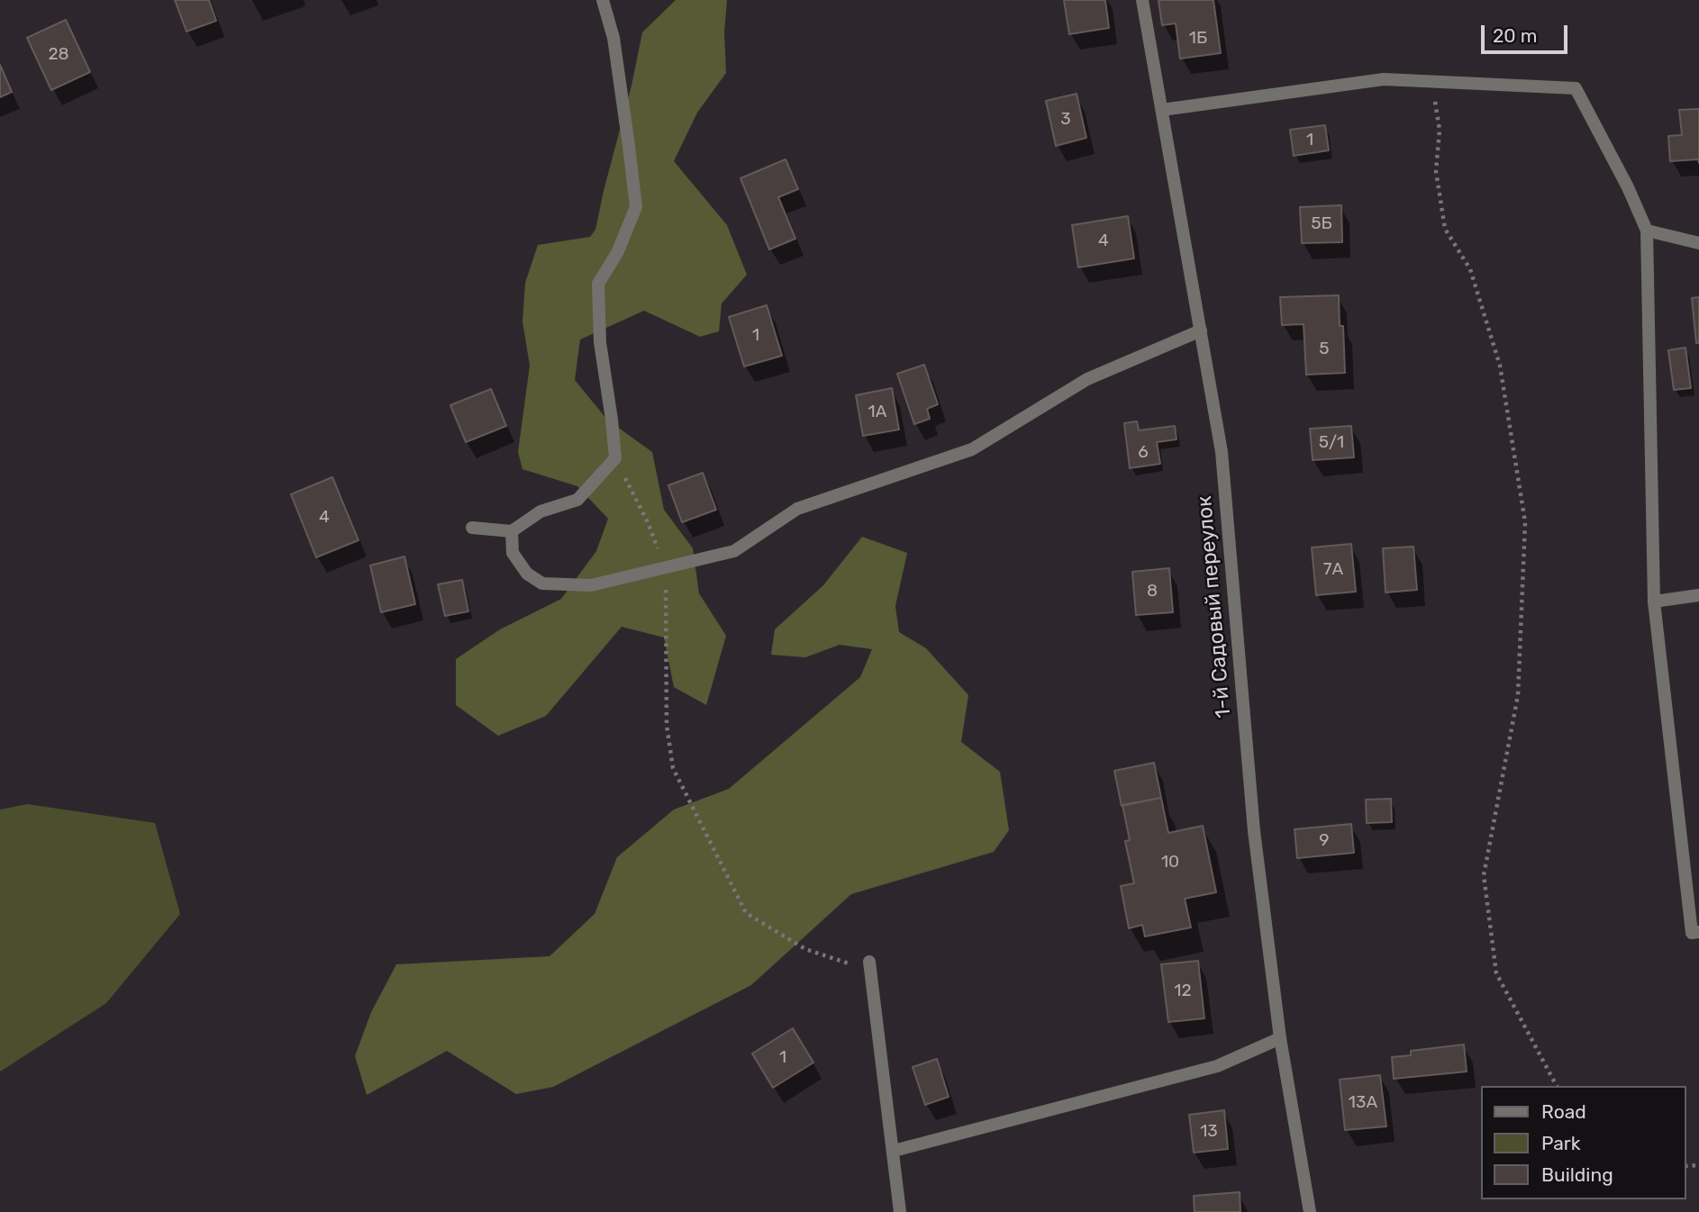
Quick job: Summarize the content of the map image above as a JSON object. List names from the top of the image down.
{
  "streets": {
    "street": ["1-й Садовый переулок"]
  },
  "house_numbers": [
    "1Б",
    "28",
    "3",
    "1",
    "5Б",
    "4",
    "1",
    "5",
    "1А",
    "5/1",
    "6",
    "4",
    "7А",
    "8",
    "9",
    "10",
    "12",
    "1",
    "13А",
    "13"
  ],
  "legend": ["Road", "Park", "Building"],
  "scale_bar": "20 m"
}
